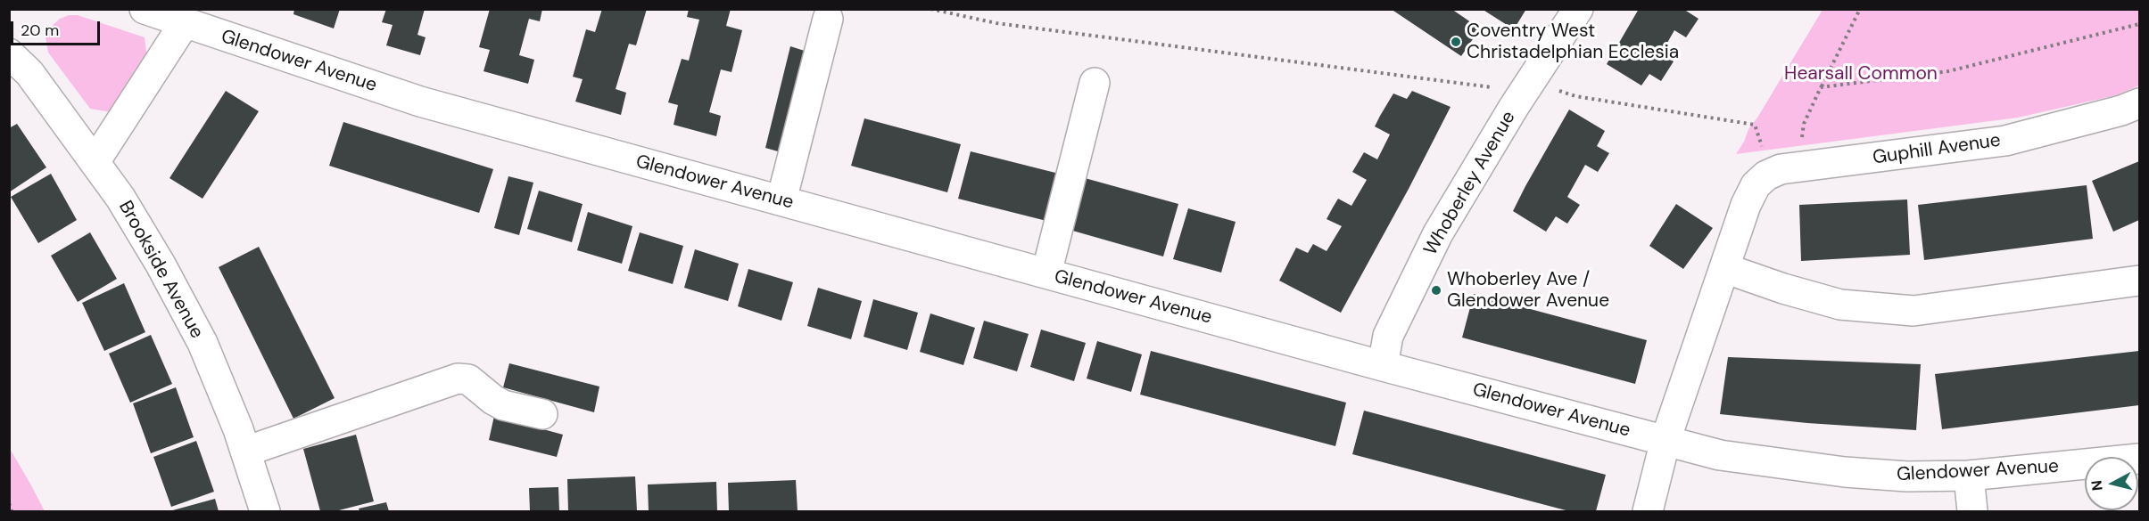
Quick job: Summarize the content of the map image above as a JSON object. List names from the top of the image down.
{
  "streets": {
    "street": [
      "Glendower Avenue",
      "Guphill Avenue",
      "Whoberley Avenue",
      "Brookside Avenue"
    ]
  },
  "crossings": [
    ["Glendower Avenue", "Whoberley Avenue"]
  ],
  "parks": ["Hearsall Common"],
  "places": ["Coventry West Christadelphian Ecclesia", "Whoberley Ave / Glendower Avenue"],
  "scale_bar": "20 m",
  "north": "left"
}
